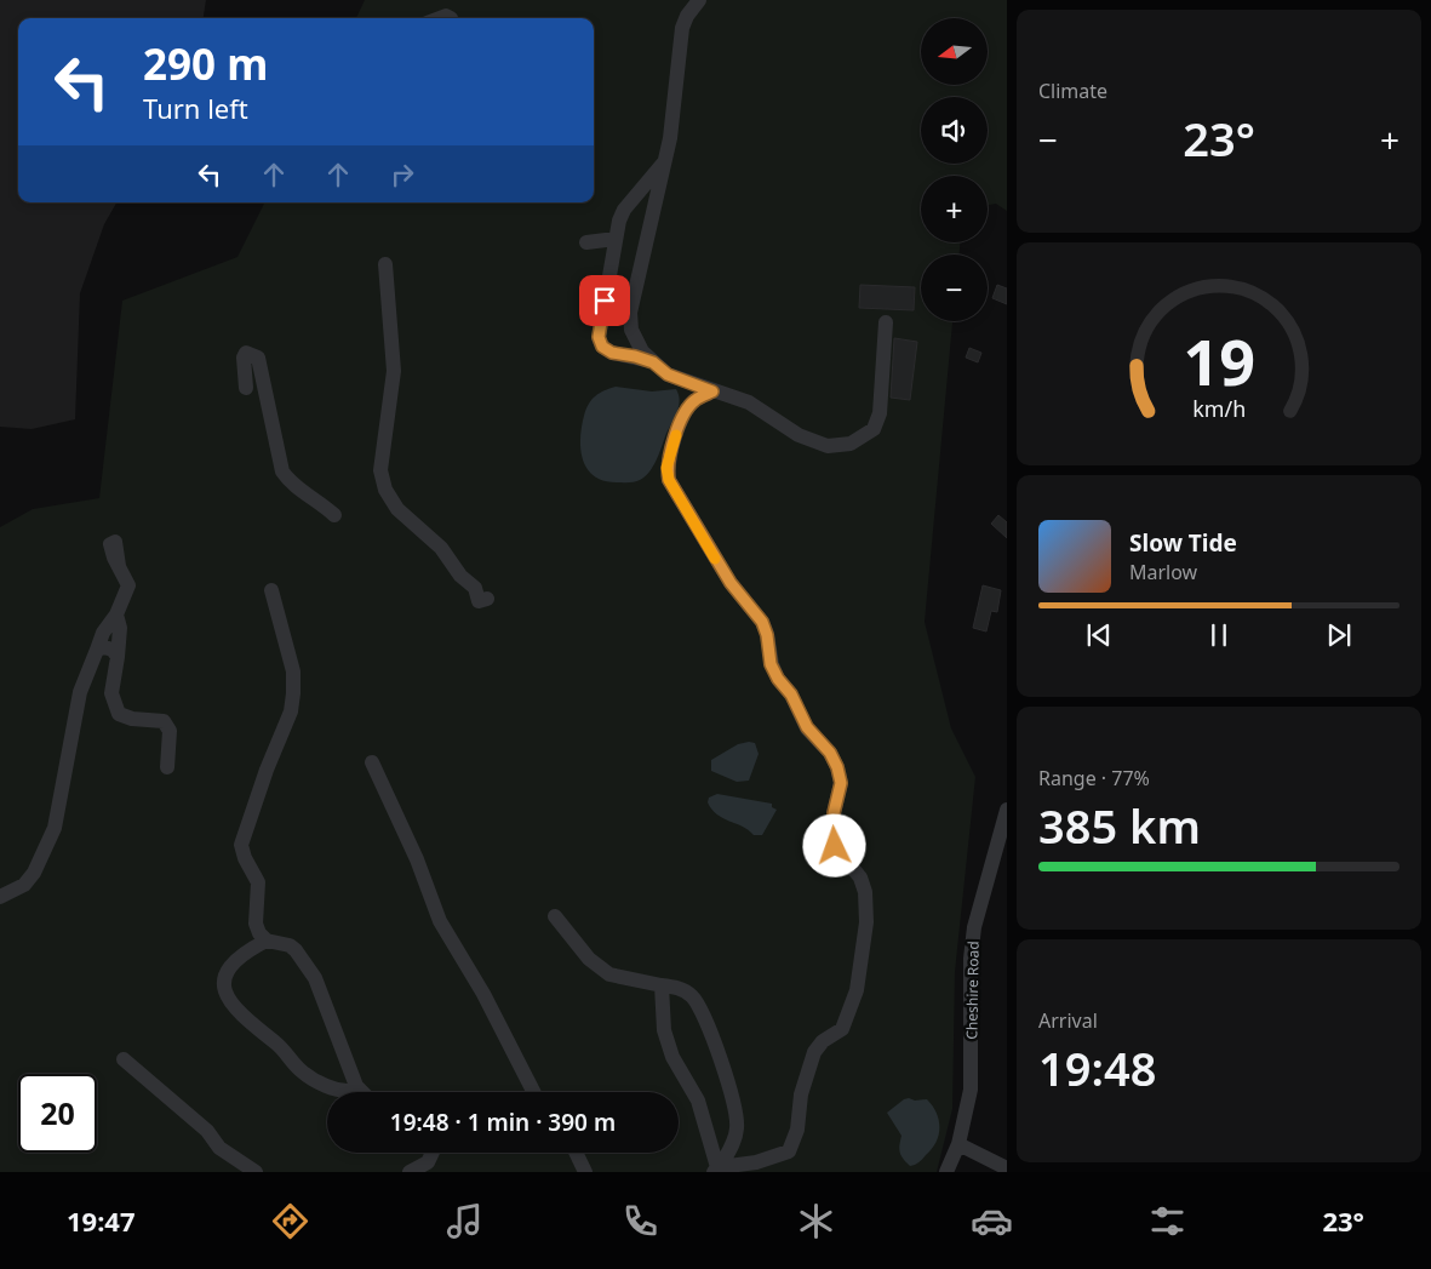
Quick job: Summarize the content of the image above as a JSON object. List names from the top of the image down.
{
  "streets": {
    "street": ["Cheshire Road"]
  },
  "north": "left",
  "page": {
    "tile": [
      "Climate",
      ["Range · 77%", "385 km"],
      ["Arrival", "19:48"]
    ],
    "map_buttons": ["+", "−"],
    "turn": ["290 m", "Turn left"],
    "heat": ["−", "23°", "+"],
    "song": ["Slow Tide", "Marlow"],
    "limit": "20",
    "trip": "19:48 · 1 min · 390 m",
    "tabs": ["19:47", "23°"],
    "gauge": ["19", "km/h"]
  }
}
